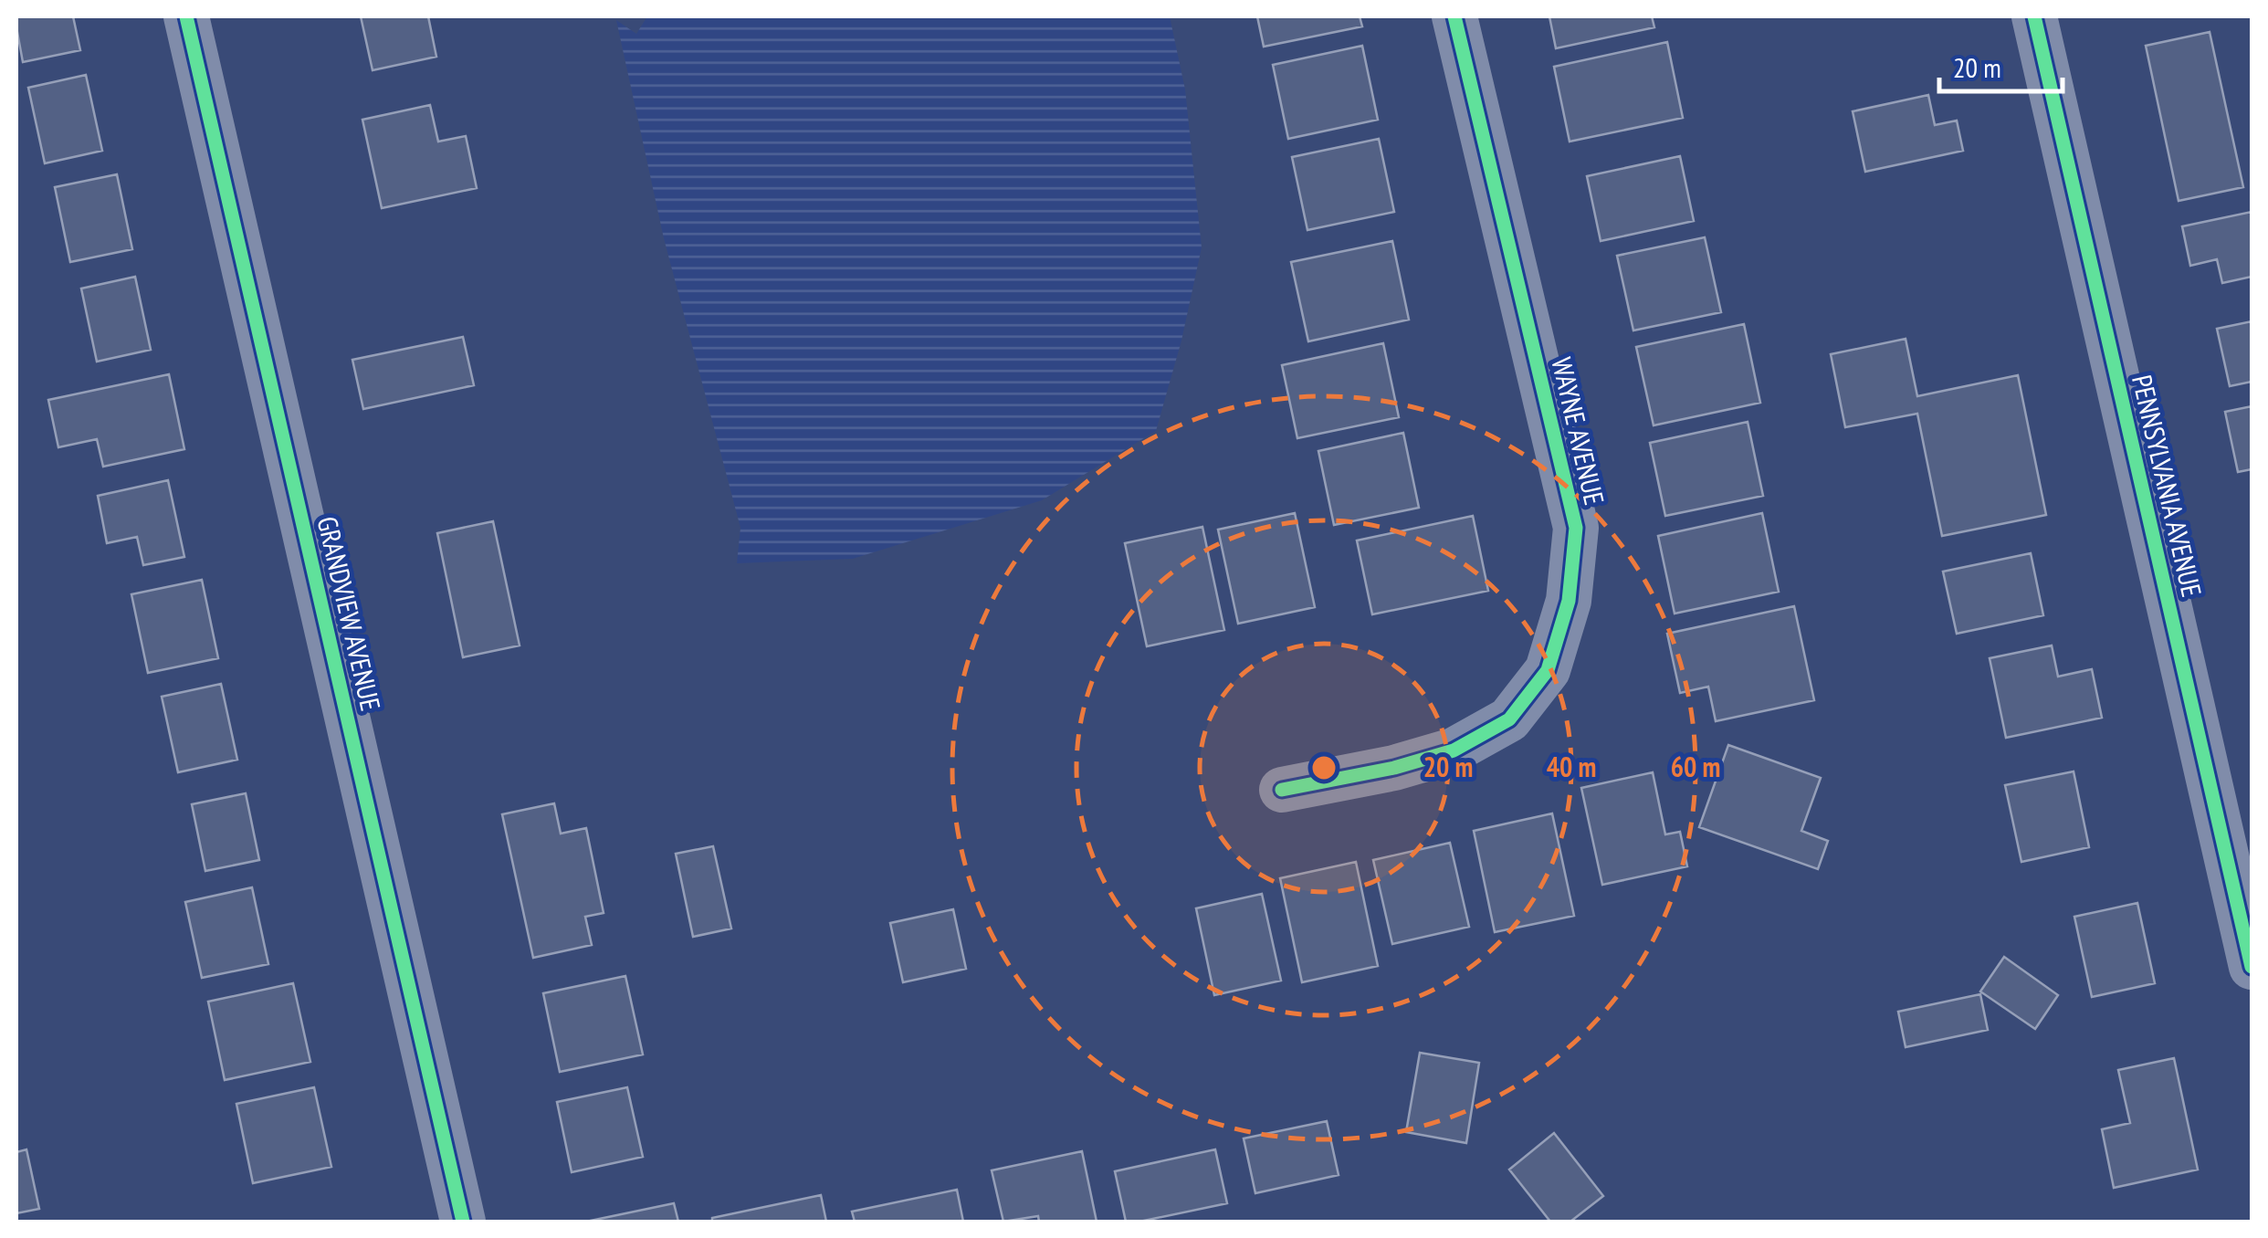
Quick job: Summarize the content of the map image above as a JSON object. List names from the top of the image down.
{
  "streets": {
    "street": ["WAYNE AVENUE", "PENNSYLVANIA AVENUE", "GRANDVIEW AVENUE"]
  },
  "scale_bar": "20 m",
  "rings": ["20 m", "40 m", "60 m"]
}
